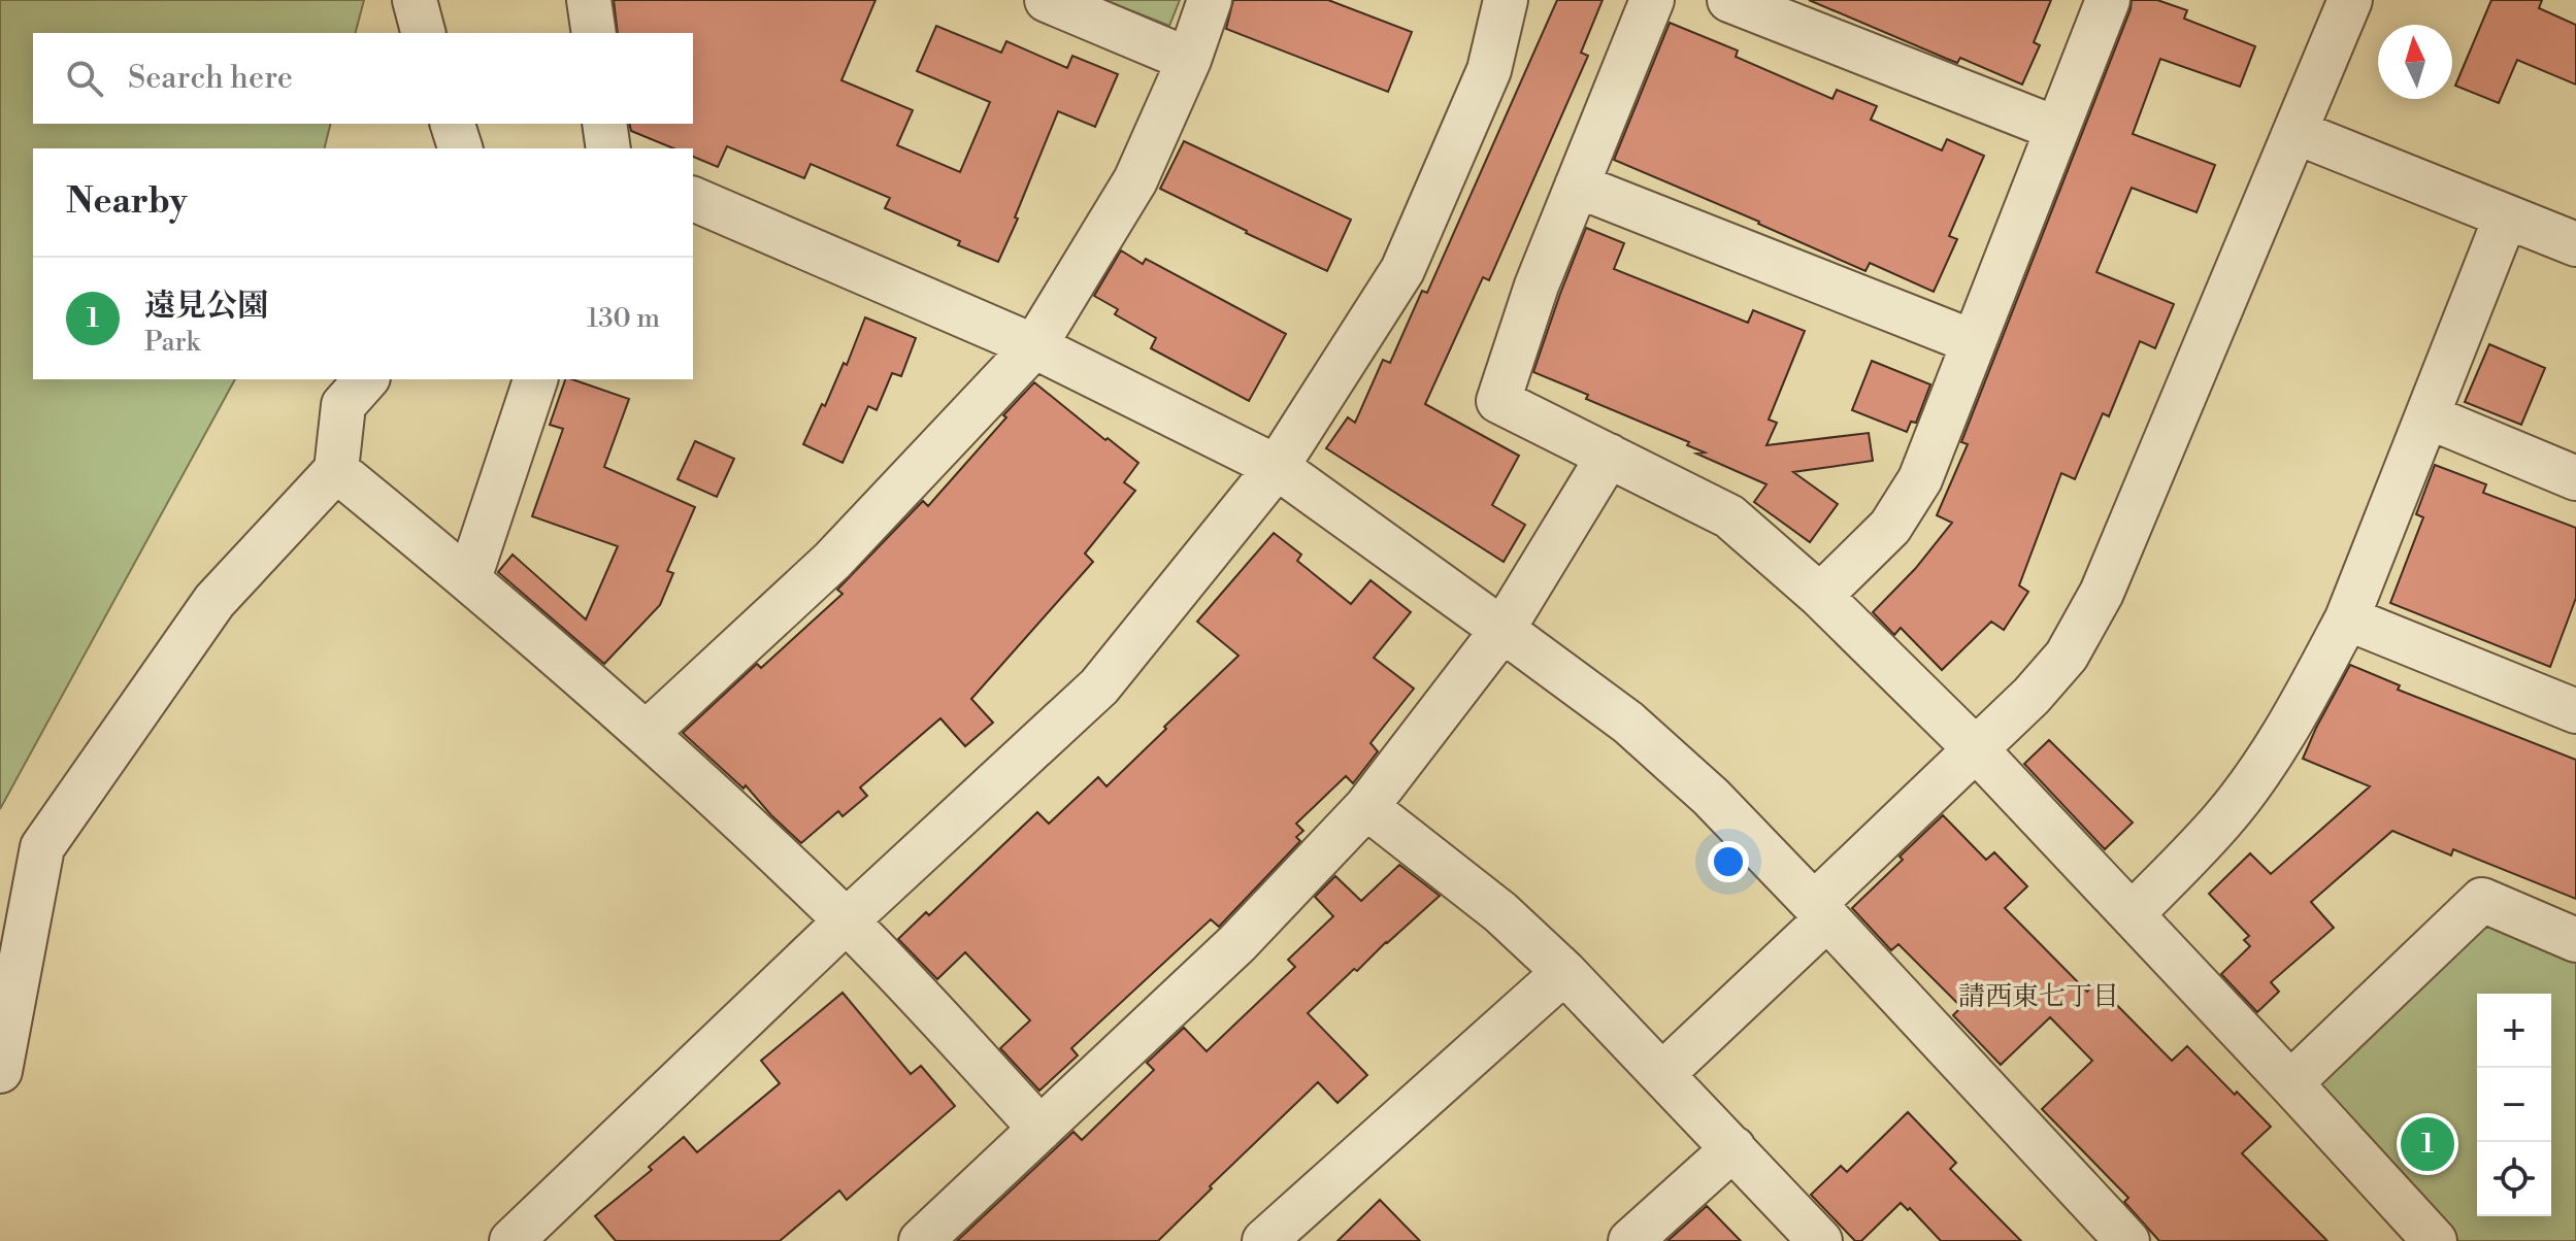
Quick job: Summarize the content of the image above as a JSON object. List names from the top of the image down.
{
  "districts": ["請西東七丁目"],
  "north": "top",
  "page": {
    "search": "Search here",
    "heading": "Nearby",
    "list": [
      {
        "mark": "1",
        "name": "遠見公園",
        "note": "Park",
        "value": "130 m"
      }
    ],
    "map_buttons": ["+", "−"],
    "pins": "1"
  }
}
